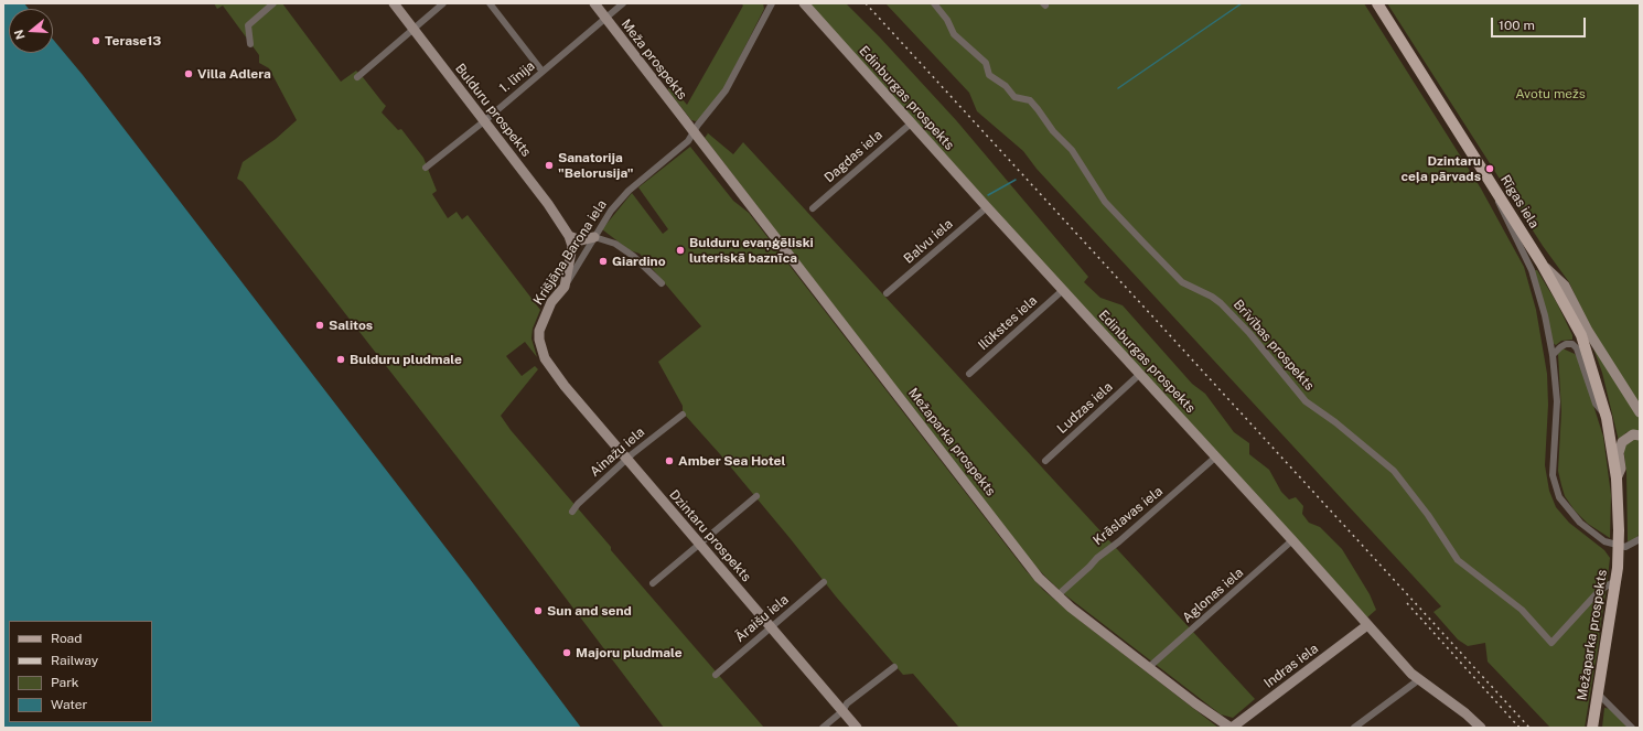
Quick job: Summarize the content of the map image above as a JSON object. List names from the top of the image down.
{
  "streets": {
    "main road": ["Rīgas iela", "Mežaparka prospekts"],
    "street": [
      "Meža prospekts",
      "1. līnija",
      "Edinburgas prospekts",
      "Bulduru prospekts",
      "Dagdas iela",
      "Balvu iela",
      "Krišjāņa Barona iela",
      "Ilūkstes iela",
      "Brīvības prospekts",
      "Ludzas iela",
      "Ainažu iela",
      "Krāslavas iela",
      "Dzintaru prospekts",
      "Aglonas iela",
      "Āraišu iela",
      "Indras iela"
    ]
  },
  "crossings": [
    ["Meža prospekts", "1. līnija"],
    ["Meža prospekts", "Krišjāņa Barona iela"],
    ["Meža prospekts", "Mežaparka prospekts"],
    ["1. līnija", "Bulduru prospekts"],
    ["Edinburgas prospekts", "Dagdas iela"],
    ["Edinburgas prospekts", "Balvu iela"],
    ["Edinburgas prospekts", "Ilūkstes iela"],
    ["Edinburgas prospekts", "Ludzas iela"],
    ["Edinburgas prospekts", "Krāslavas iela"],
    ["Edinburgas prospekts", "Aglonas iela"],
    ["Edinburgas prospekts", "Indras iela"],
    ["Rīgas iela", "Mežaparka prospekts"],
    ["Krišjāņa Barona iela", "Mežaparka prospekts"],
    ["Krišjāņa Barona iela", "Dzintaru prospekts"],
    ["Mežaparka prospekts", "Krāslavas iela"],
    ["Mežaparka prospekts", "Aglonas iela"],
    ["Mežaparka prospekts", "Indras iela"],
    ["Ainažu iela", "Dzintaru prospekts"],
    ["Dzintaru prospekts", "Āraišu iela"]
  ],
  "parks": ["Avotu mežs"],
  "places": [
    "Terase13",
    "Villa Adlera",
    "Sanatorija \"Belorusija\"",
    "Dzintaru ceļa pārvads",
    "Bulduru evaņģēliski luteriskā baznīca",
    "Giardino",
    "Salitos",
    "Bulduru pludmale",
    "Amber Sea Hotel",
    "Sun and send",
    "Majoru pludmale"
  ],
  "legend": [
    "Road",
    "Railway",
    "Park",
    "Water"
  ],
  "scale_bar": "100 m",
  "north": "left"
}
